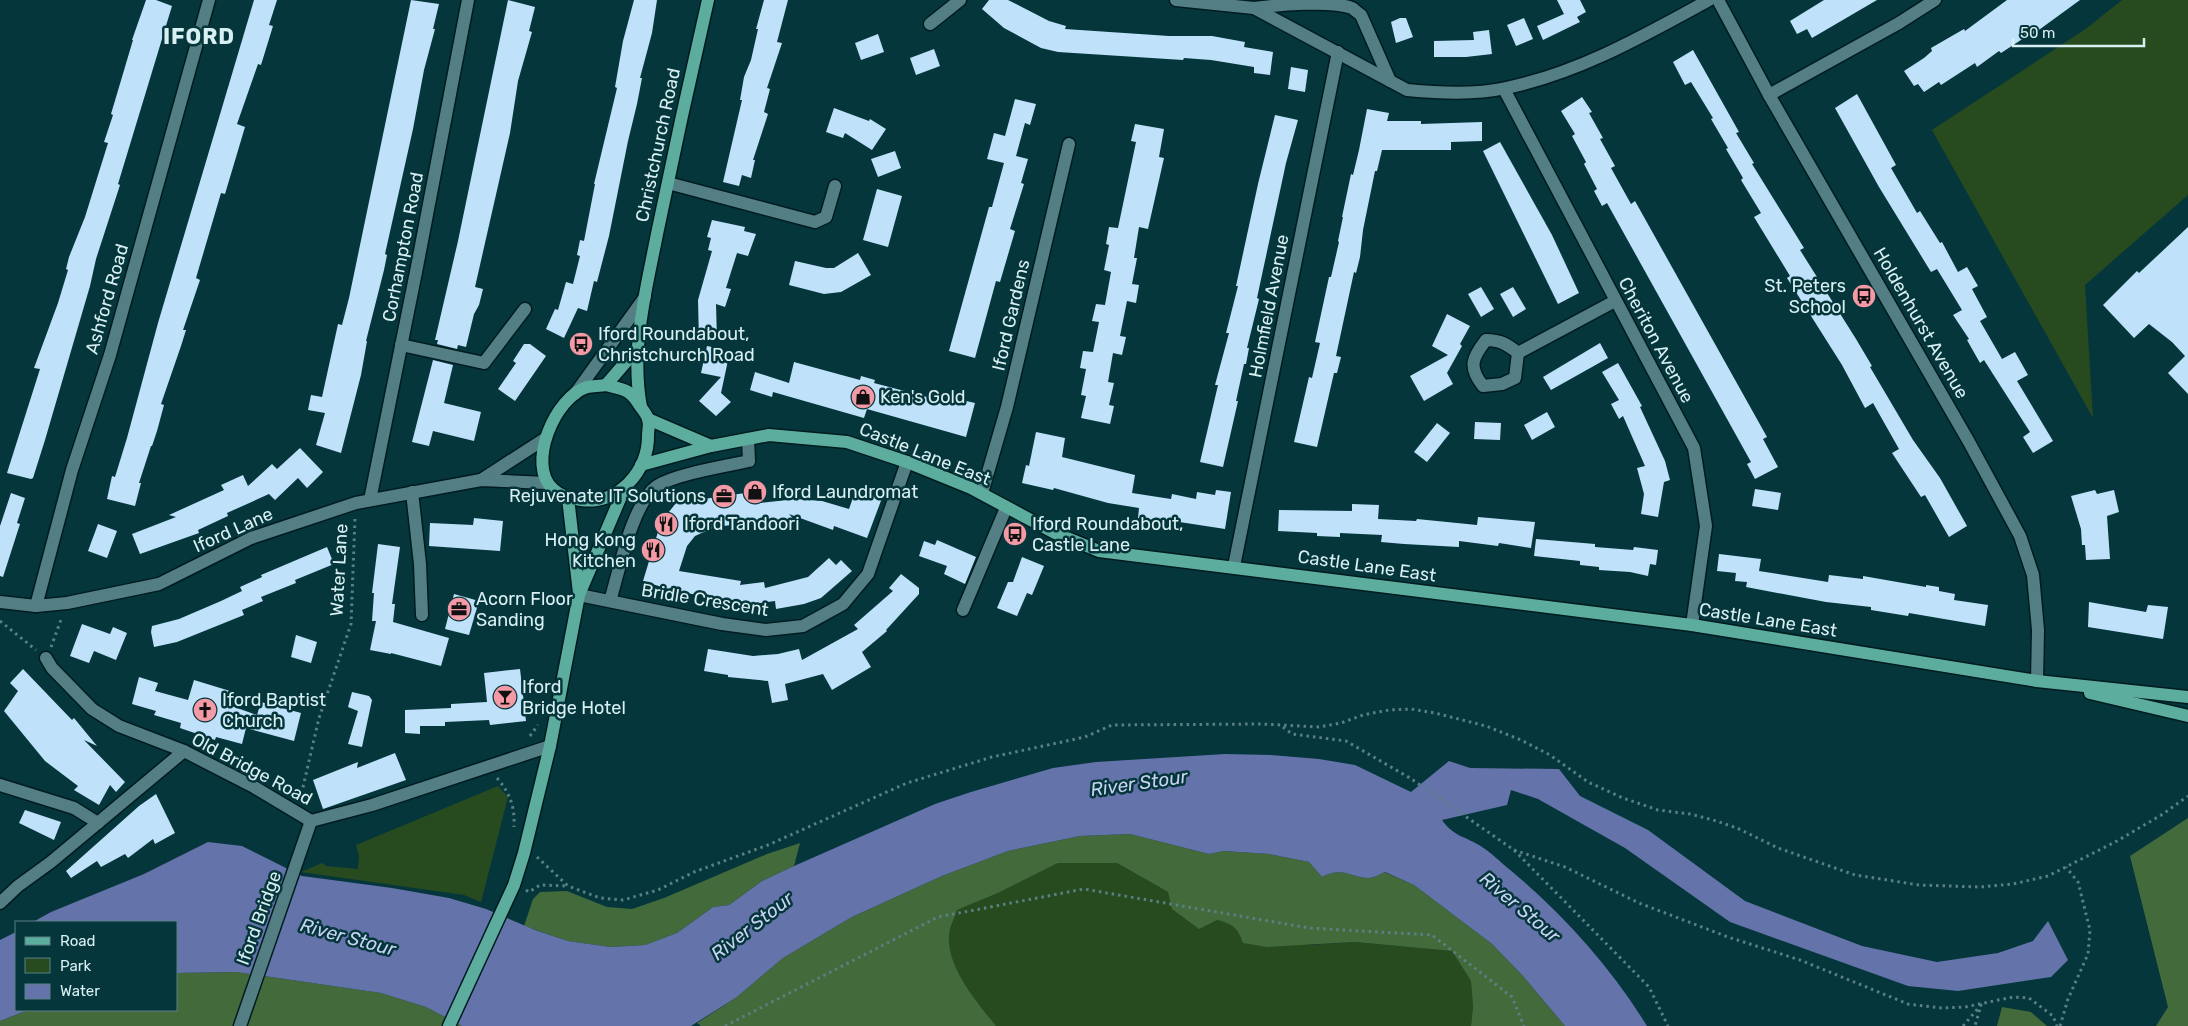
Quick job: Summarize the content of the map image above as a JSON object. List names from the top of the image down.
{
  "streets": {
    "main road": ["Christchurch Road", "Castle Lane East"],
    "street": [
      "Corhampton Road",
      "Ashford Road",
      "Holmfield Avenue",
      "Iford Gardens",
      "Holdenhurst Avenue",
      "Cheriton Avenue",
      "Iford Lane",
      "Bridle Crescent",
      "Old Bridge Road",
      "Iford Bridge"
    ],
    "path": ["Water Lane"]
  },
  "crossings": [
    ["Christchurch Road", "Castle Lane East"],
    ["Christchurch Road", "Iford Lane"],
    ["Corhampton Road", "Iford Lane"],
    ["Ashford Road", "Iford Lane"],
    ["Holmfield Avenue", "Castle Lane East"],
    ["Iford Gardens", "Castle Lane East"],
    ["Holdenhurst Avenue", "Castle Lane East"],
    ["Cheriton Avenue", "Castle Lane East"],
    ["Castle Lane East", "Iford Lane"],
    ["Castle Lane East", "Bridle Crescent"],
    ["Iford Lane", "Water Lane"],
    ["Water Lane", "Old Bridge Road"],
    ["Old Bridge Road", "Iford Bridge"]
  ],
  "districts": ["IFORD"],
  "water": ["River Stour"],
  "places": {
    "bus stop": ["St. Peters School", "Iford Roundabout, Christchurch Road", "Iford Roundabout, Castle Lane"],
    "shop": ["Ken's Gold", "Iford Laundromat"],
    "office": ["Rejuvenate IT Solutions", "Acorn Floor Sanding"],
    "restaurant": ["Iford Tandoori", "Hong Kong Kitchen"],
    "bar": ["Iford Bridge Hotel"],
    "church": ["Iford Baptist Church"]
  },
  "legend": ["Road", "Park", "Water"],
  "scale_bar": "50 m"
}
